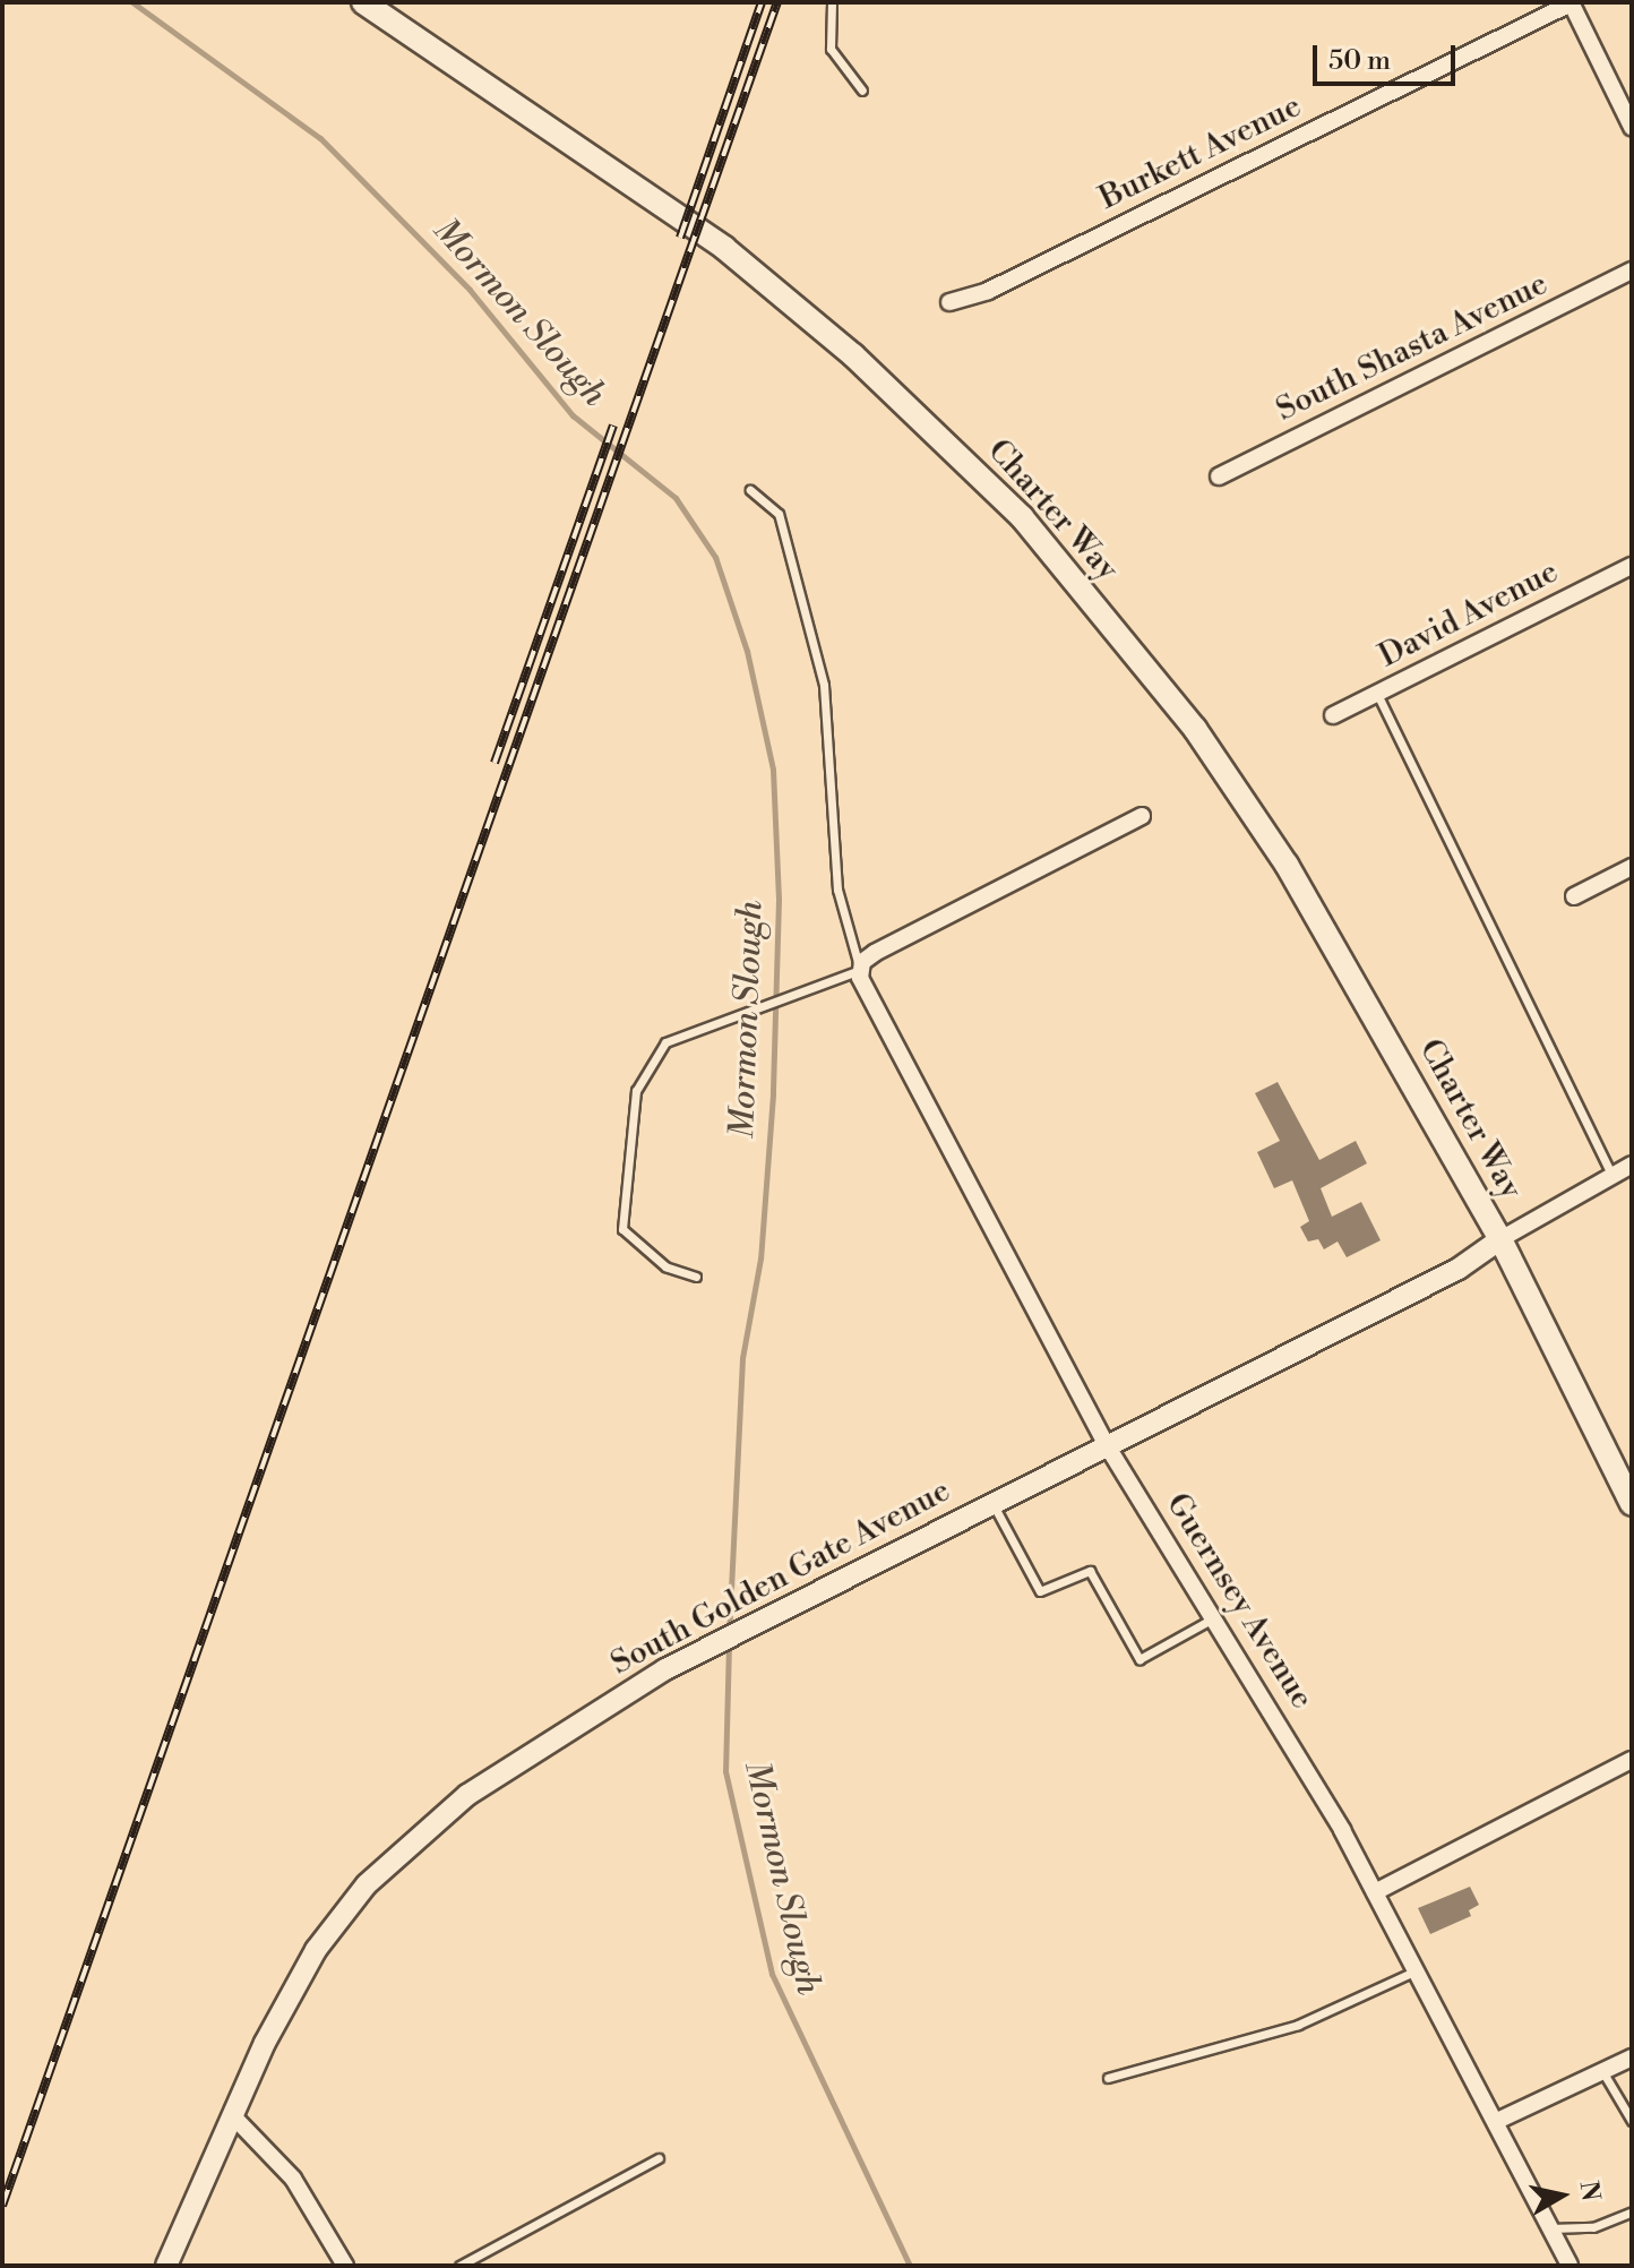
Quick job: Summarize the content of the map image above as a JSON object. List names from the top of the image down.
{
  "streets": {
    "main road": ["Charter Way"],
    "street": [
      "Burkett Avenue",
      "South Shasta Avenue",
      "David Avenue",
      "South Golden Gate Avenue",
      "Guernsey Avenue"
    ]
  },
  "crossings": [
    ["Charter Way", "South Golden Gate Avenue"],
    ["South Golden Gate Avenue", "Guernsey Avenue"]
  ],
  "water": ["Mormon Slough"],
  "scale_bar": "50 m",
  "north": "right"
}
